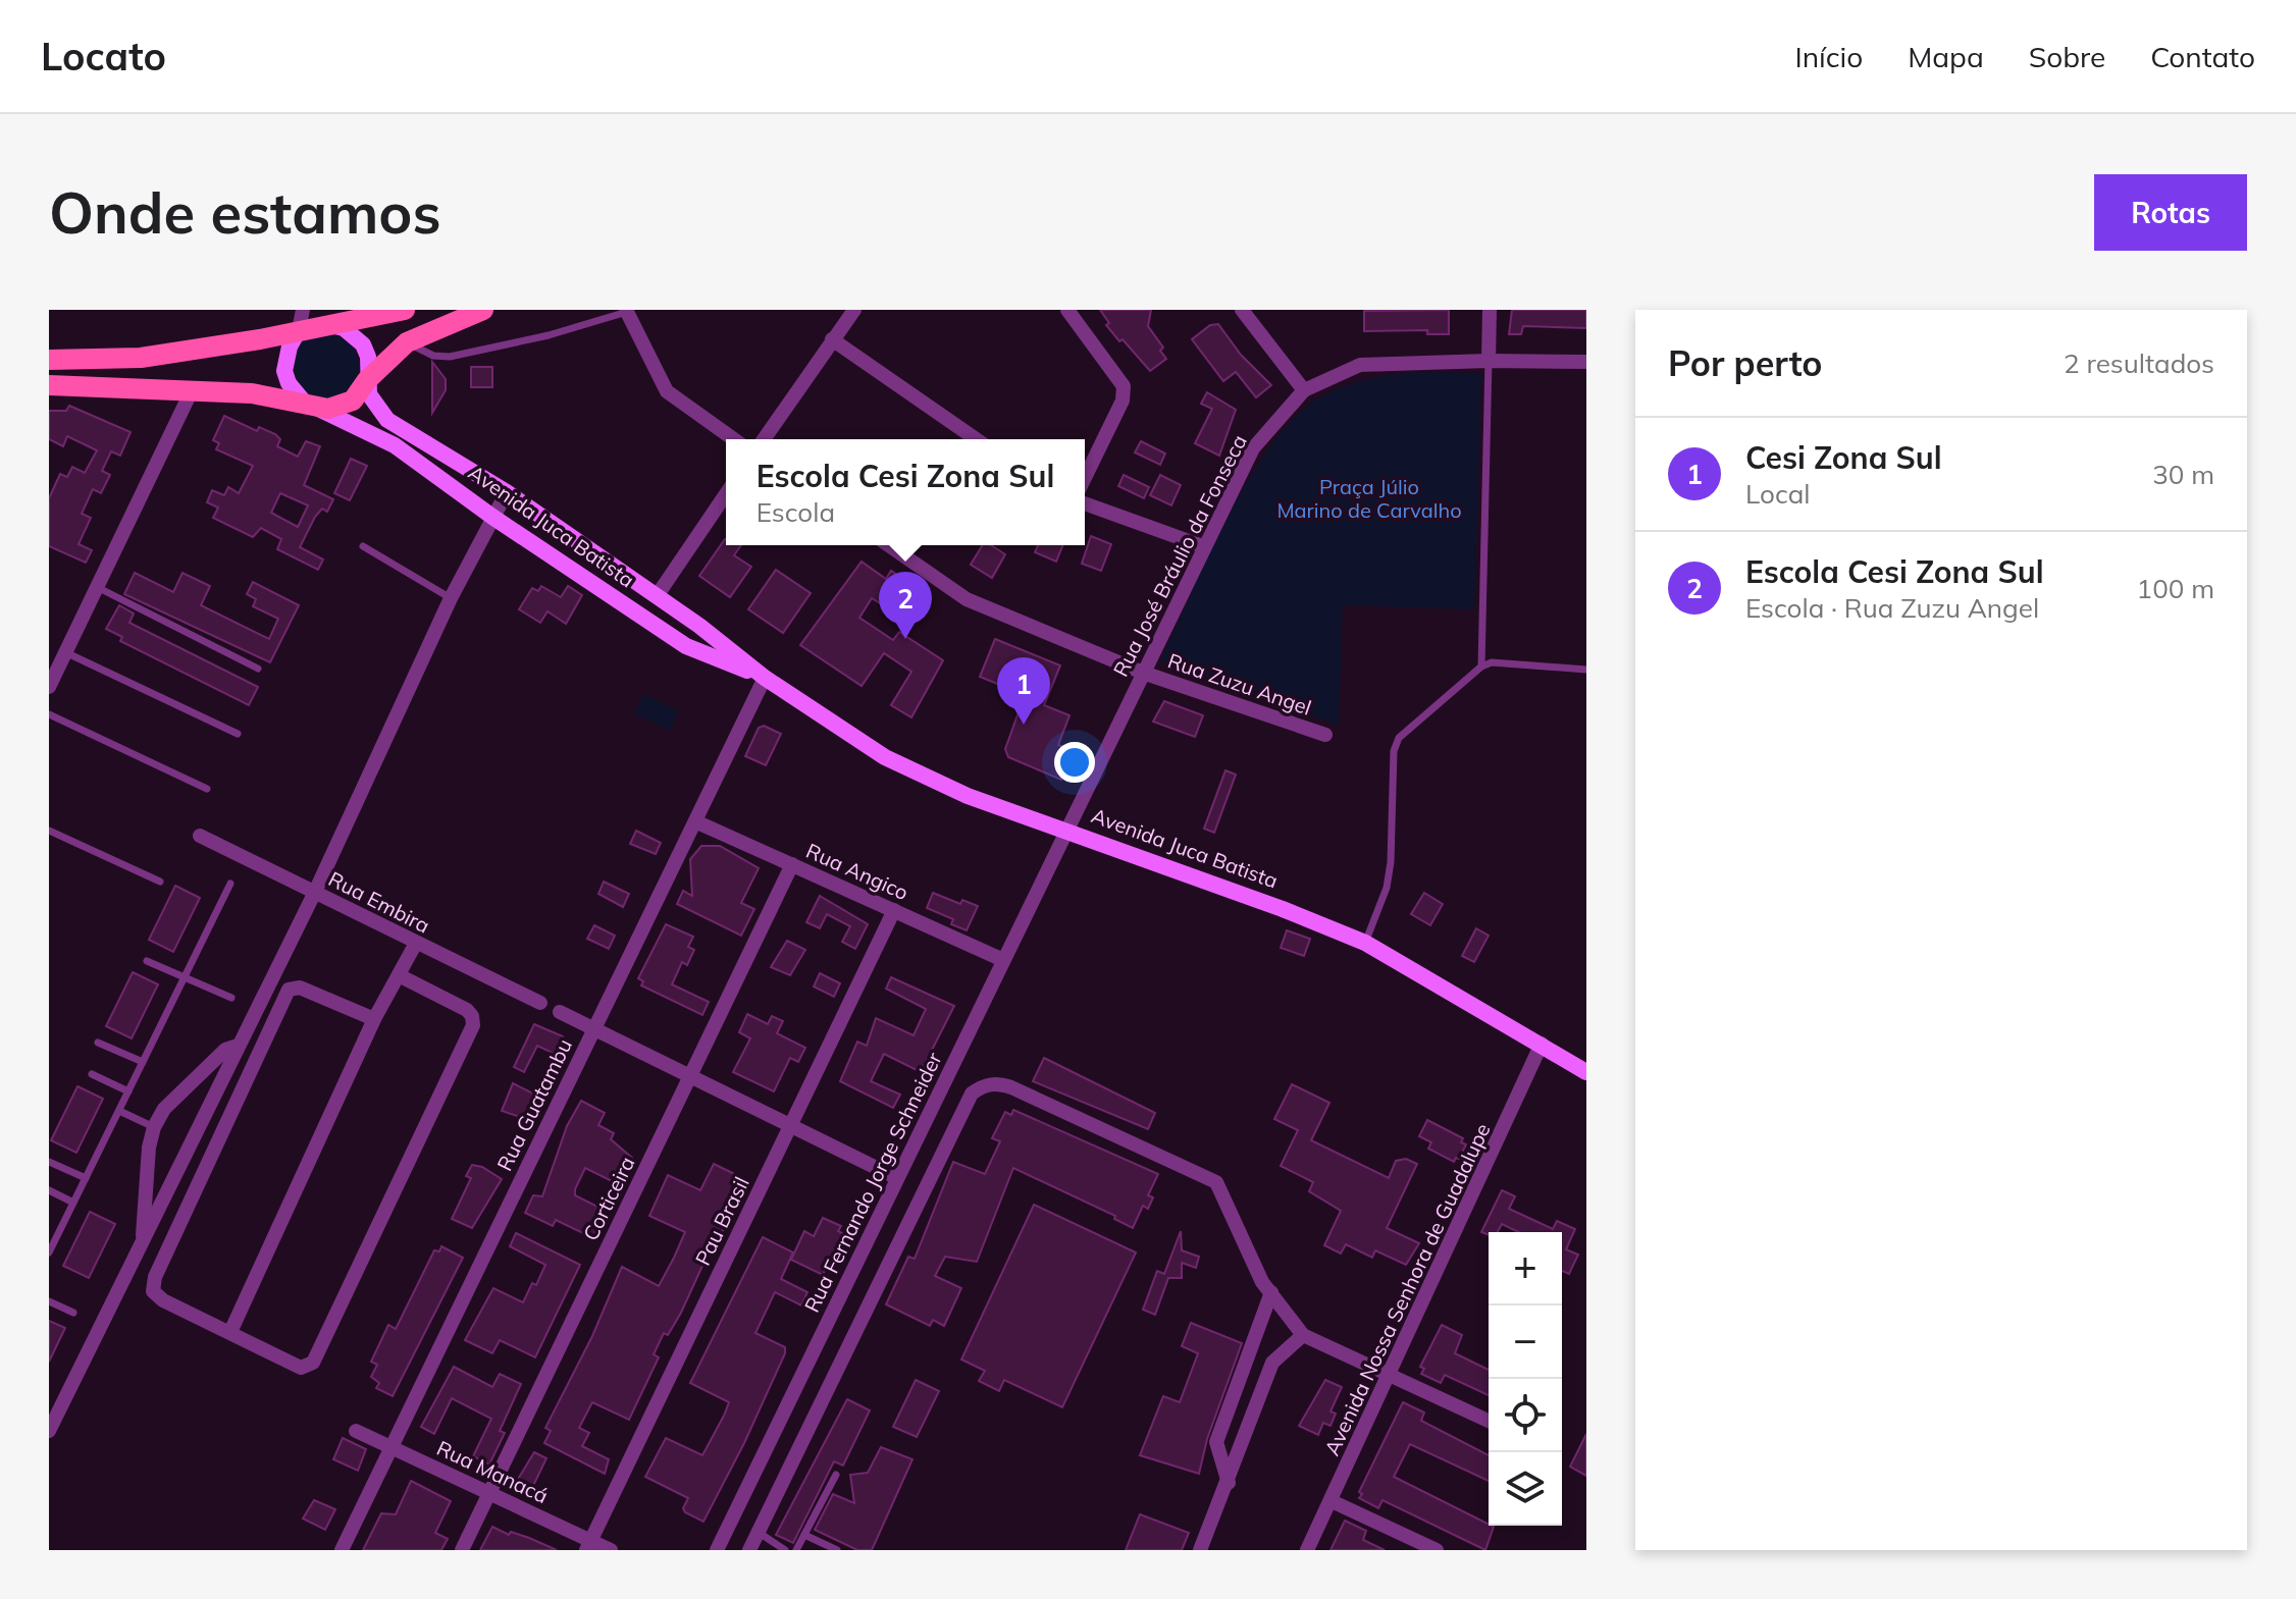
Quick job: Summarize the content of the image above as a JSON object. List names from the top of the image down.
{
  "streets": {
    "main road": ["Avenida Juca Batista"],
    "street": [
      "Rua José Bráulio da Fonseca",
      "Rua Zuzu Angel",
      "Rua Angico",
      "Rua Embira",
      "Rua Guatambu",
      "Rua Fernando Jorge Schneider",
      "Corticeira",
      "Pau Brasil",
      "Avenida Nossa Senhora de Guadalupe",
      "Rua Manacá"
    ]
  },
  "crossings": [
    ["Avenida Juca Batista", "Rua José Bráulio da Fonseca"],
    ["Avenida Juca Batista", "Rua Guatambu"],
    ["Avenida Juca Batista", "Rua Fernando Jorge Schneider"],
    ["Avenida Juca Batista", "Avenida Nossa Senhora de Guadalupe"],
    ["Rua José Bráulio da Fonseca", "Rua Zuzu Angel"],
    ["Rua José Bráulio da Fonseca", "Rua Fernando Jorge Schneider"],
    ["Rua Angico", "Rua Guatambu"],
    ["Rua Angico", "Rua Fernando Jorge Schneider"],
    ["Rua Angico", "Corticeira"],
    ["Rua Angico", "Pau Brasil"],
    ["Rua Guatambu", "Rua Manacá"],
    ["Corticeira", "Rua Manacá"],
    ["Pau Brasil", "Rua Manacá"]
  ],
  "parks": ["Praça Júlio Marino de Carvalho"],
  "page": {
    "header": "Locato",
    "nav": [
      "Início",
      "Mapa",
      "Sobre",
      "Contato"
    ],
    "buttons": "Rotas",
    "title": "Onde estamos",
    "heading": ["Por perto", "2 resultados"],
    "list": [
      {
        "mark": "1",
        "name": "Cesi Zona Sul",
        "note": "Local",
        "value": "30 m"
      },
      {
        "mark": "2",
        "name": "Escola Cesi Zona Sul",
        "note": "Escola · Rua Zuzu Angel",
        "value": "100 m"
      }
    ],
    "popup": ["Escola Cesi Zona Sul", "Escola"],
    "pins": ["2", "1"],
    "map_buttons": ["+", "−"]
  }
}
